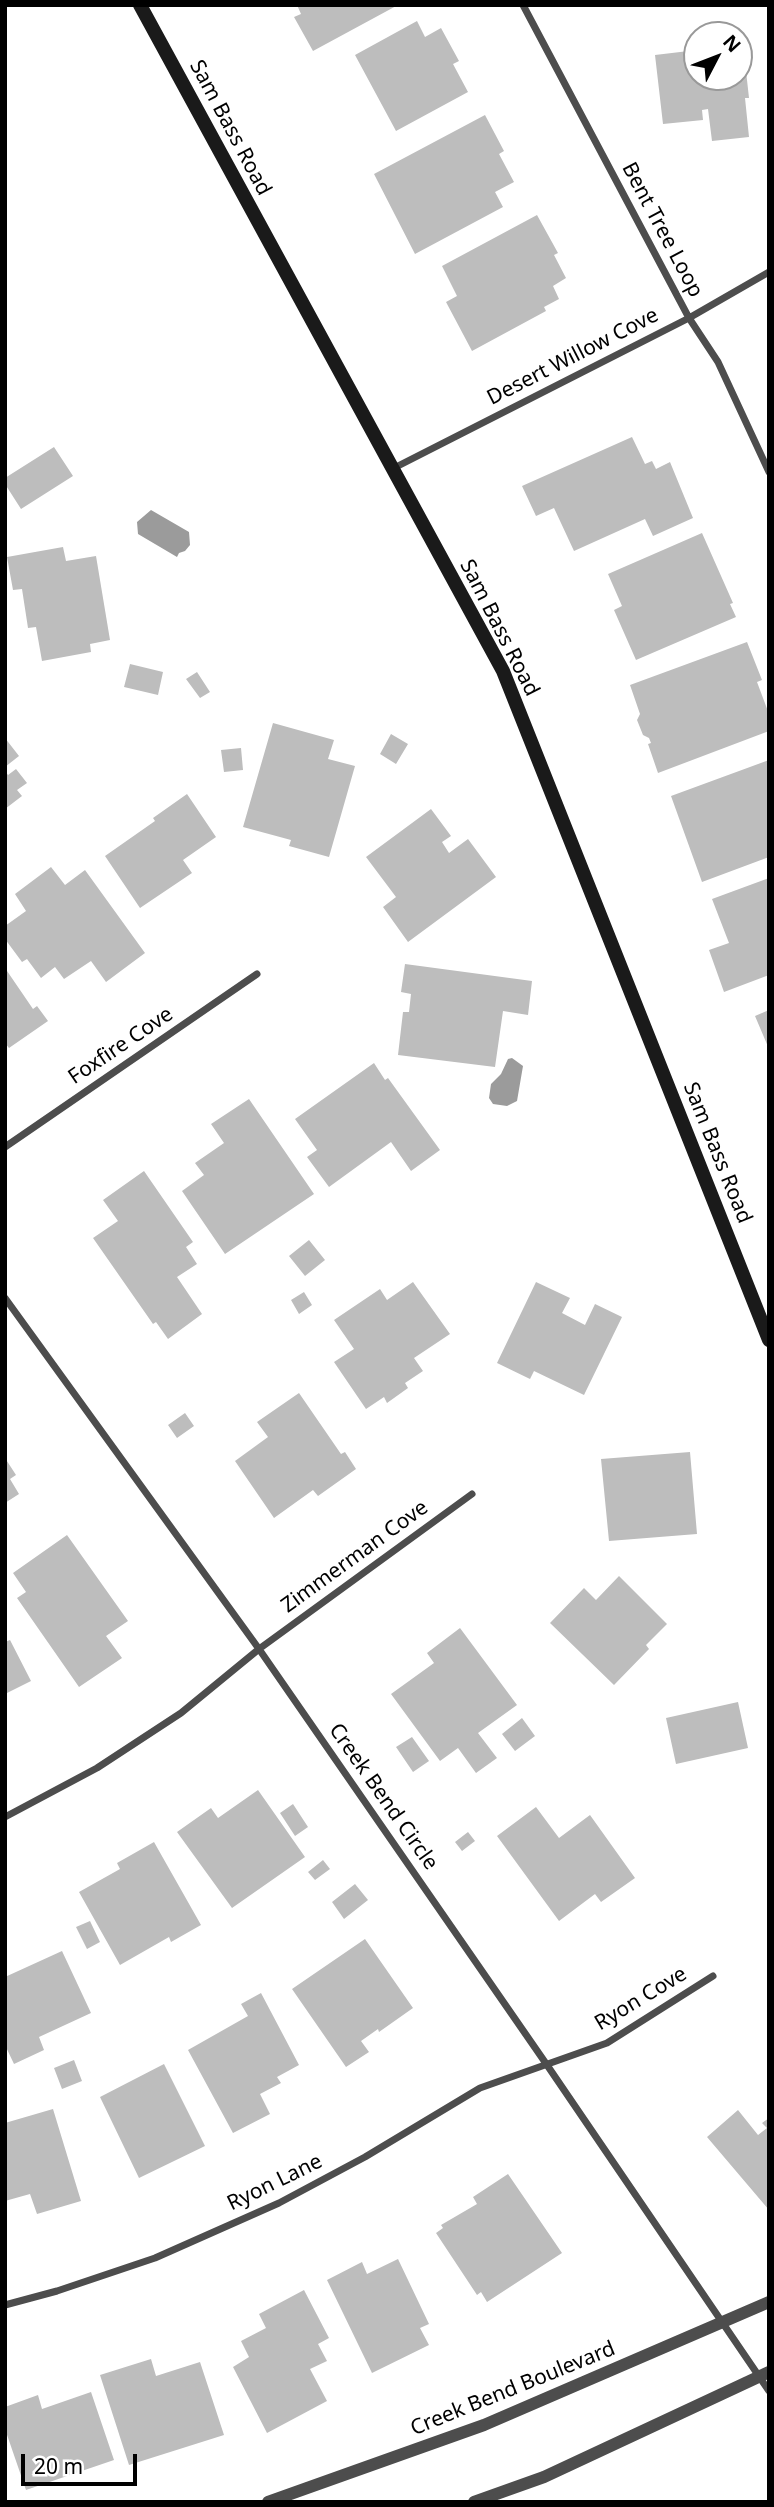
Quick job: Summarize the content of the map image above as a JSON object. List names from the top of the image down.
{
  "streets": {
    "main road": ["Sam Bass Road"],
    "street": [
      "Bent Tree Loop",
      "Desert Willow Cove",
      "Foxfire Cove",
      "Zimmerman Cove",
      "Creek Bend Circle",
      "Ryon Cove",
      "Ryon Lane",
      "Creek Bend Boulevard"
    ]
  },
  "crossings": [
    ["Sam Bass Road", "Desert Willow Cove"],
    ["Bent Tree Loop", "Desert Willow Cove"],
    ["Zimmerman Cove", "Creek Bend Circle"],
    ["Creek Bend Circle", "Ryon Cove"],
    ["Creek Bend Circle", "Ryon Lane"],
    ["Creek Bend Circle", "Creek Bend Boulevard"],
    ["Ryon Cove", "Ryon Lane"]
  ],
  "scale_bar": "20 m",
  "north": "top right"
}
